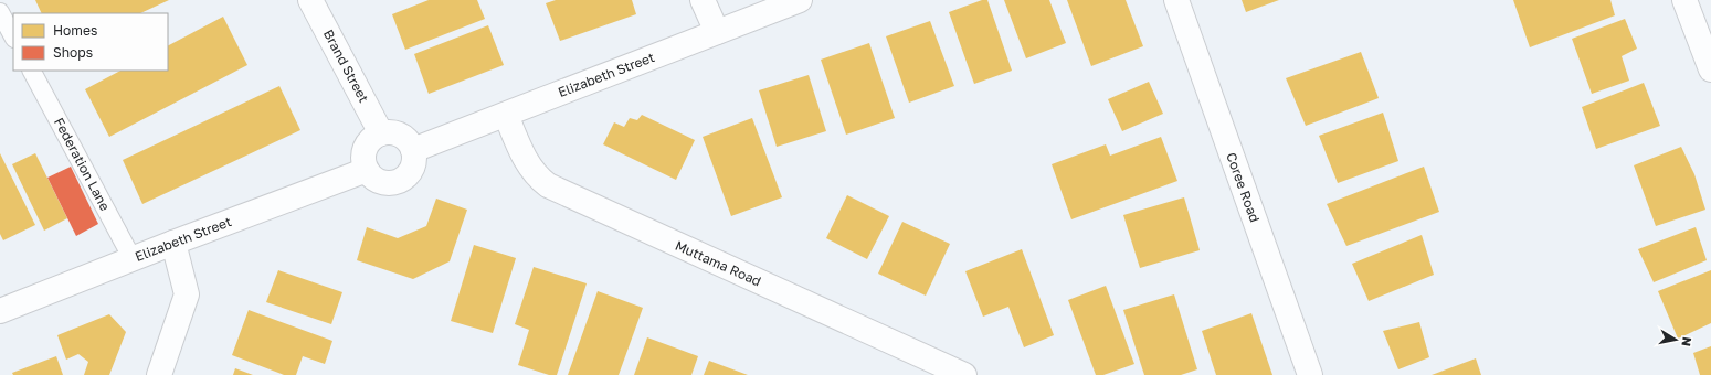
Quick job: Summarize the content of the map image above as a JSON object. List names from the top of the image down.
{
  "streets": {
    "street": [
      "Brand Street",
      "Elizabeth Street",
      "Coree Road",
      "Muttama Road"
    ],
    "lane": ["Federation Lane"]
  },
  "crossings": [
    ["Brand Street", "Elizabeth Street"],
    ["Elizabeth Street", "Federation Lane"],
    ["Elizabeth Street", "Muttama Road"]
  ],
  "legend": ["Homes", "Shops"],
  "north": "right"
}
